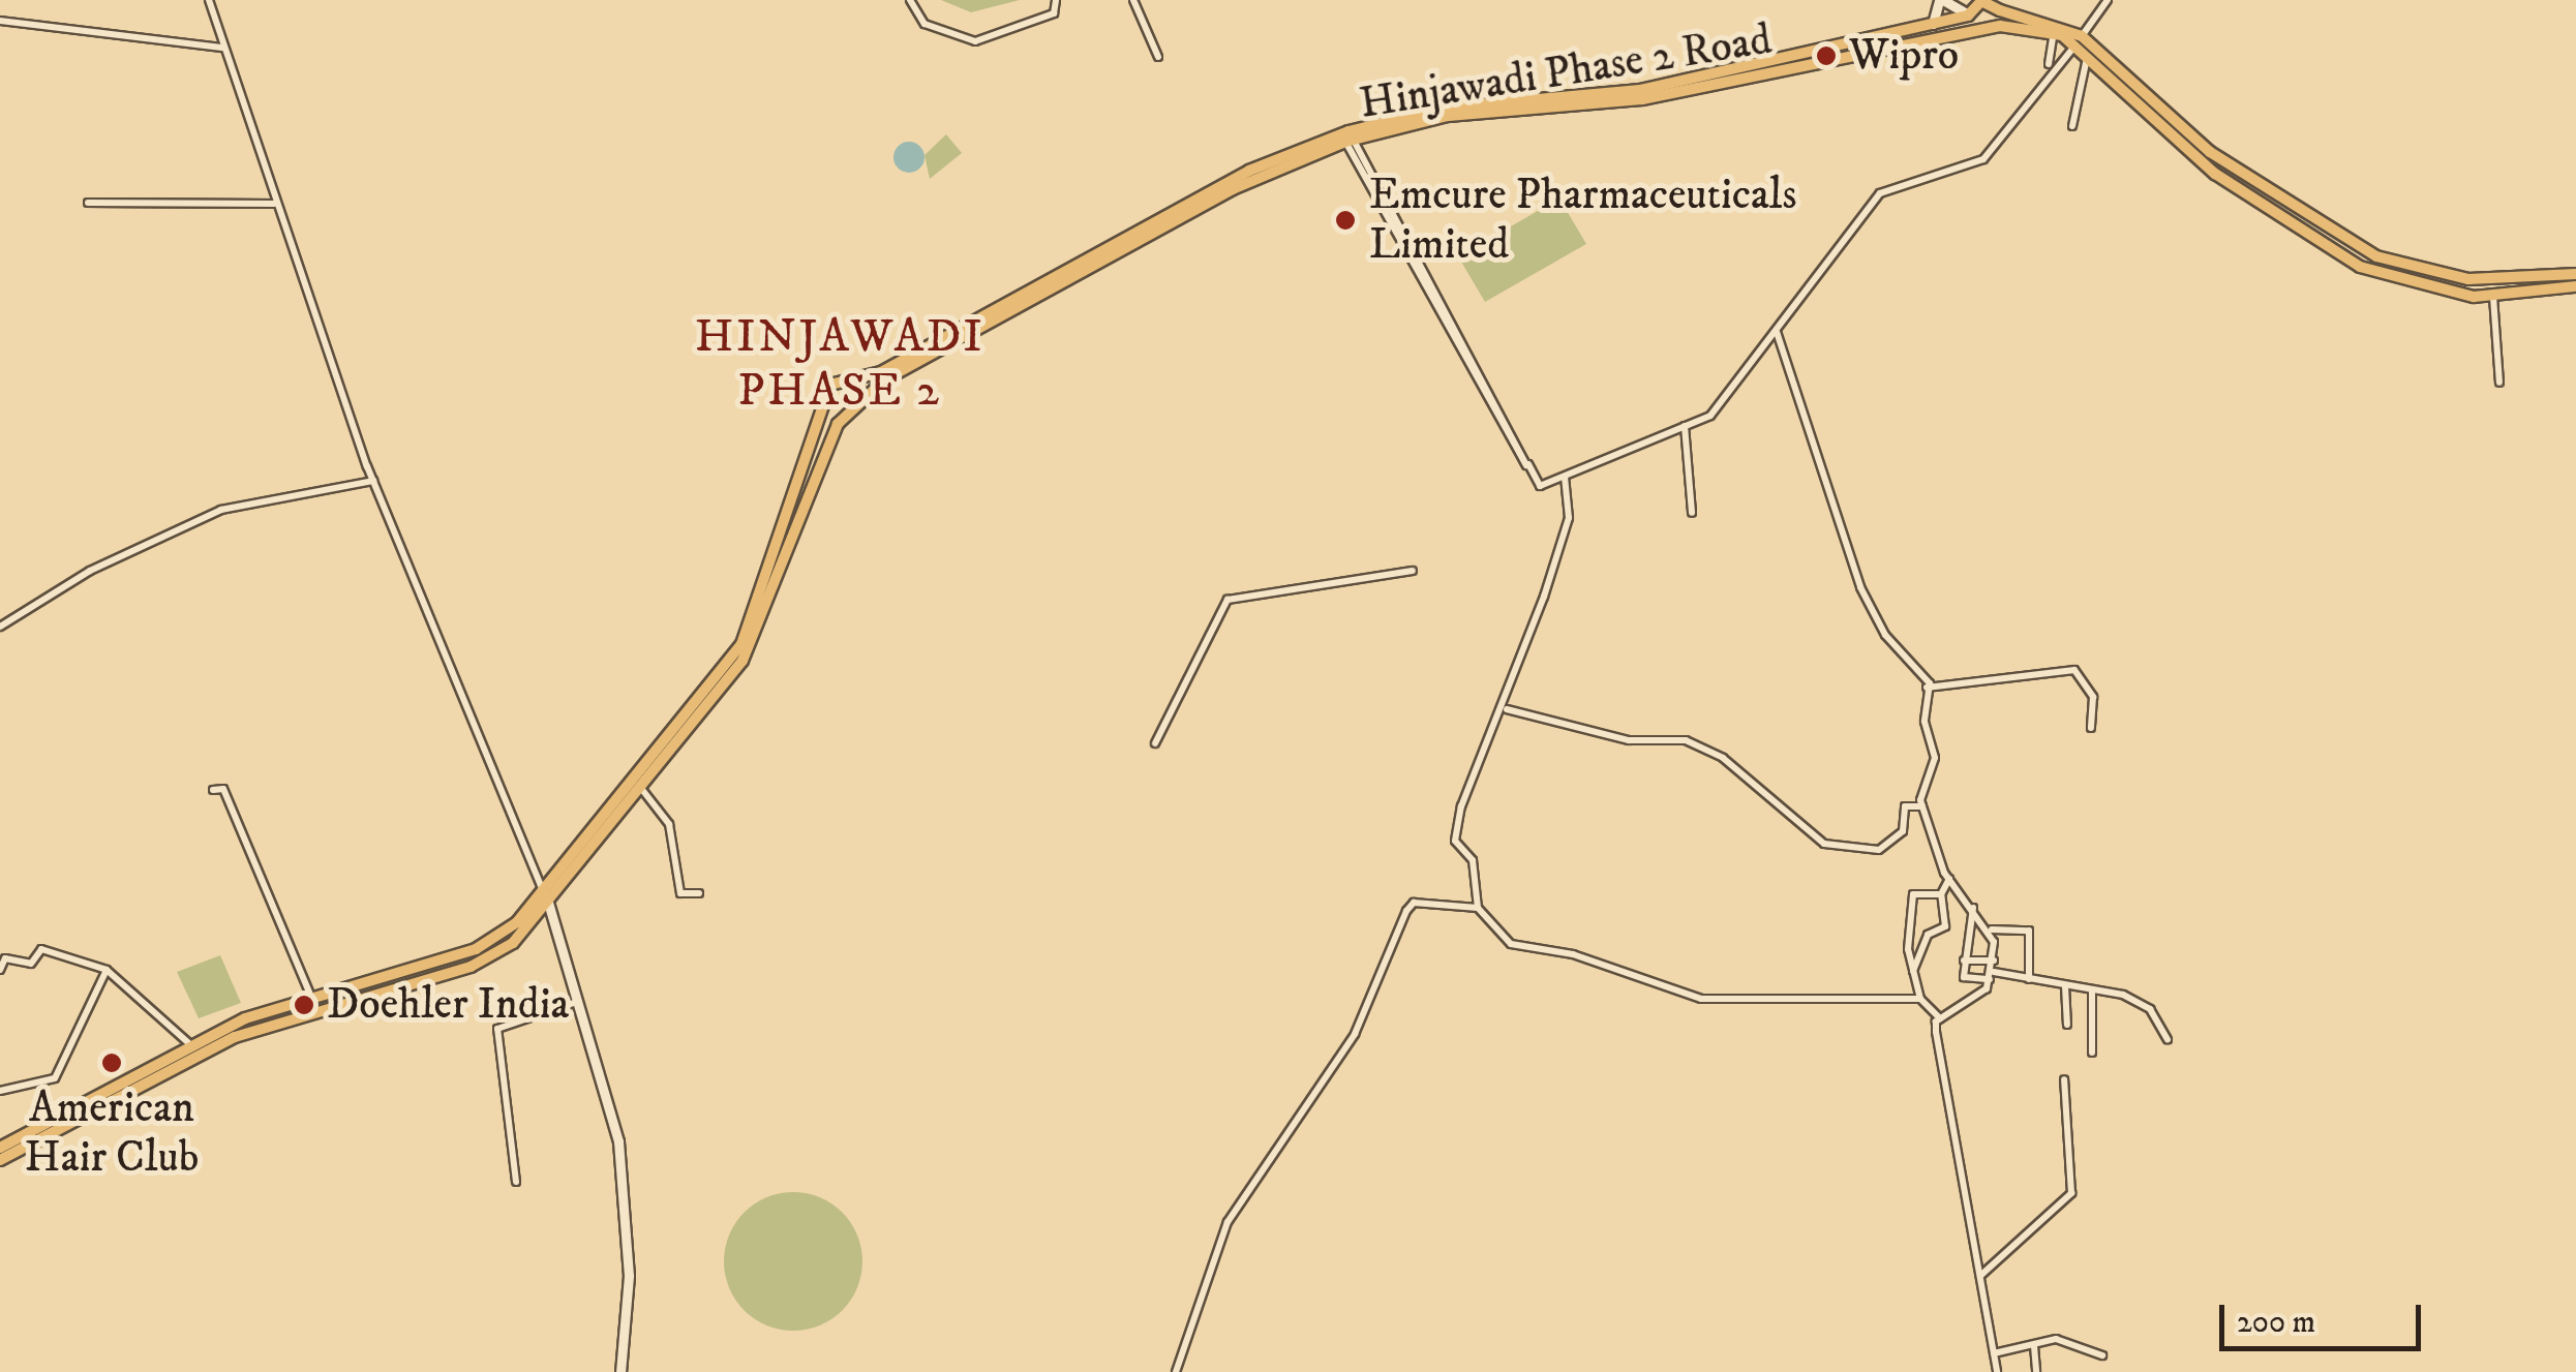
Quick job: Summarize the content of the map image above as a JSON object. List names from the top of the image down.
{
  "streets": {
    "main road": ["Hinjawadi Phase 2 Road"]
  },
  "districts": ["HINJAWADI PHASE 2"],
  "places": [
    "Wipro",
    "Emcure Pharmaceuticals Limited",
    "Doehler India",
    "American Hair Club"
  ],
  "scale_bar": "200 m"
}
